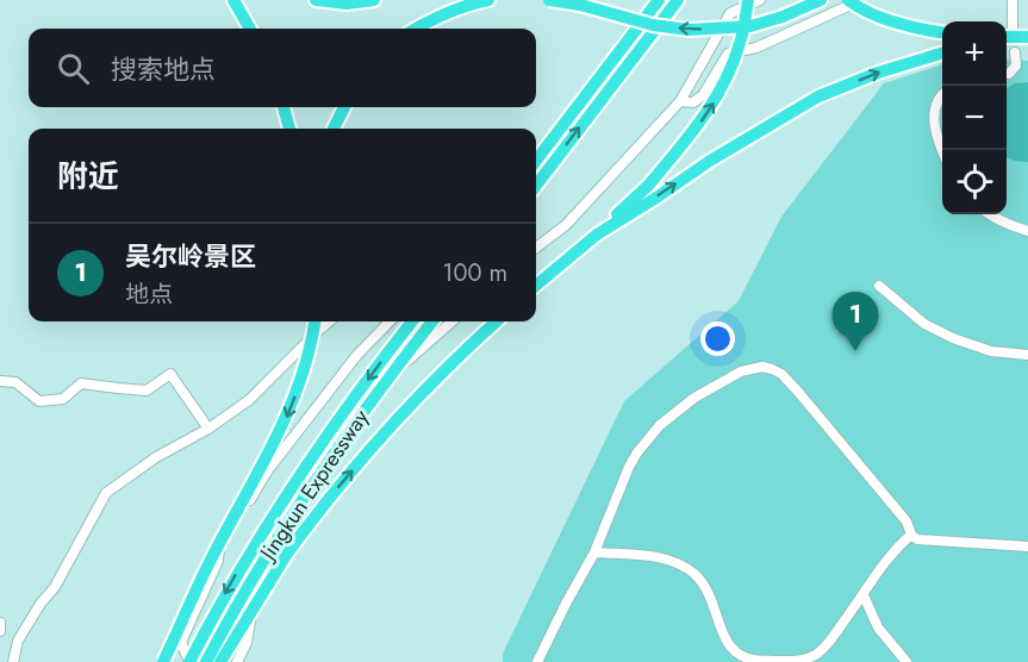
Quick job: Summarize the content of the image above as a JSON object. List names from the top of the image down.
{
  "streets": {
    "highway": ["Jingkun Expressway"]
  },
  "page": {
    "map_buttons": ["+", "−"],
    "search": "搜索地点",
    "heading": "附近",
    "list": [
      {
        "mark": "1",
        "name": "吴尔岭景区",
        "note": "地点",
        "value": "100 m"
      }
    ],
    "pins": "1"
  }
}
